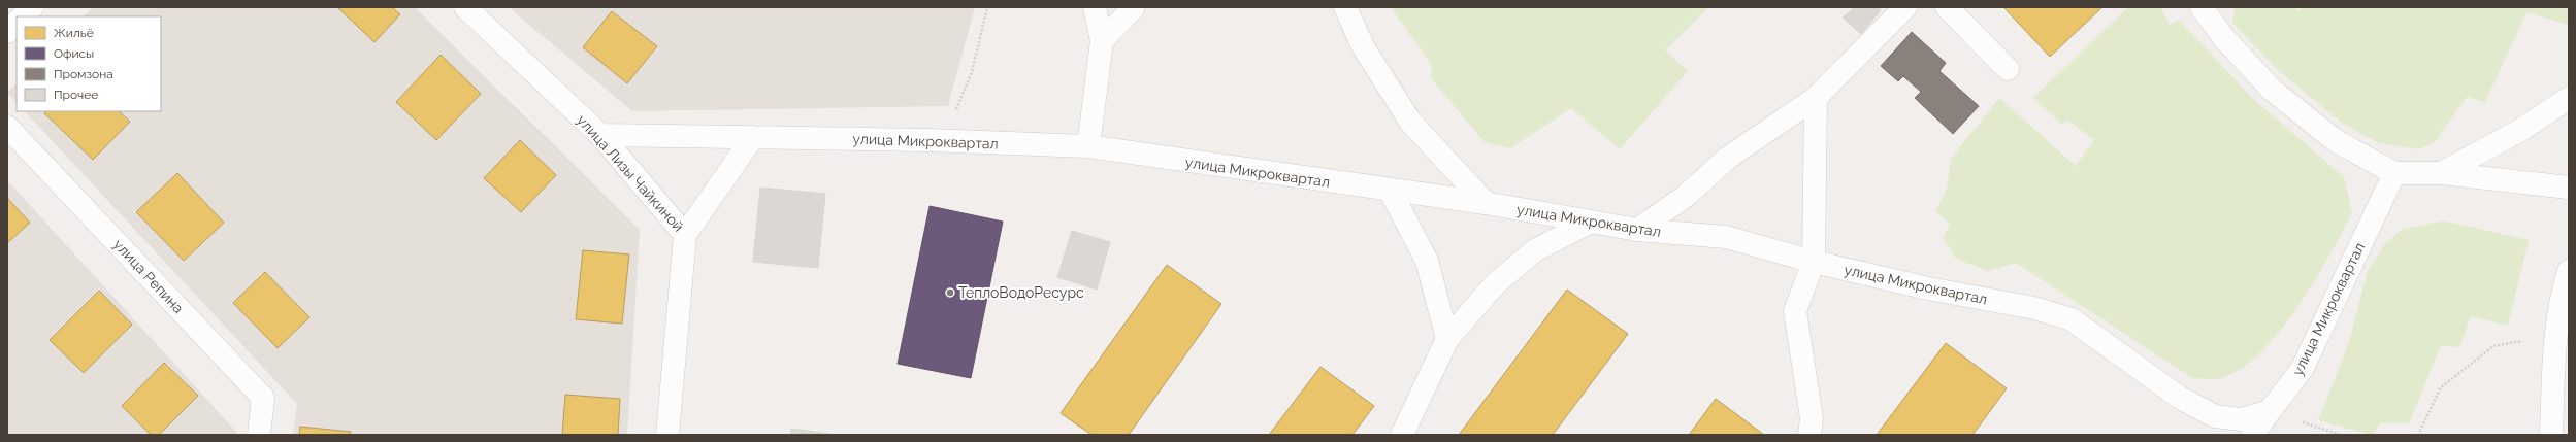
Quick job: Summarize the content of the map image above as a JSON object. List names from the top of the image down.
{
  "streets": {
    "street": ["улица Микроквартал", "улица Лизы Чайкиной", "улица Репина"]
  },
  "crossings": [
    ["улица Микроквартал", "улица Лизы Чайкиной"]
  ],
  "places": ["ТеплоВодоРесурс"],
  "legend": [
    "Жильё",
    "Офисы",
    "Промзона",
    "Прочее"
  ]
}
